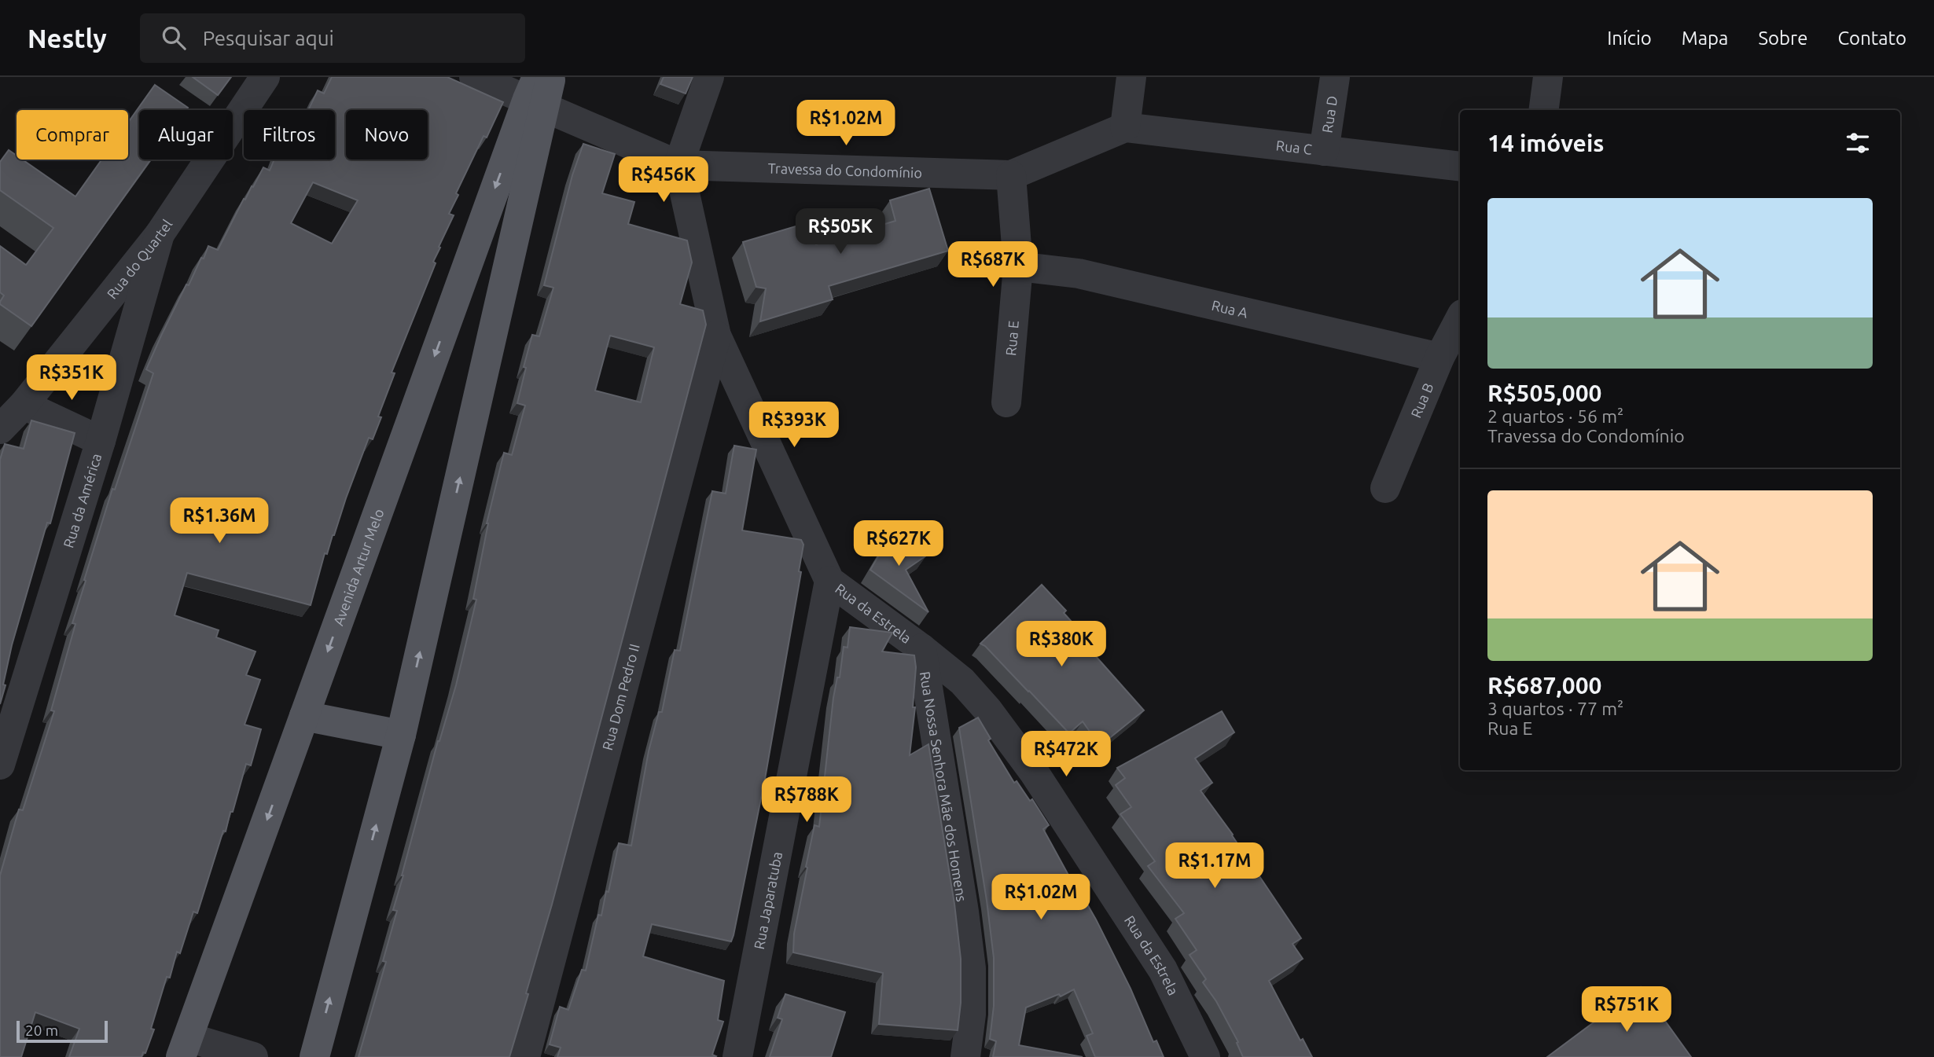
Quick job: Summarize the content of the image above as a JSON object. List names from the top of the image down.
{
  "streets": {
    "main road": ["Avenida Artur Melo"],
    "street": [
      "Rua D",
      "Rua C",
      "Travessa do Condomínio",
      "Rua do Quartel",
      "Rua A",
      "Rua E",
      "Rua B",
      "Rua da América",
      "Rua da Estrela",
      "Rua Dom Pedro II",
      "Rua Nossa Senhora Mãe dos Homens",
      "Rua Japaratuba"
    ]
  },
  "crossings": [
    ["Rua D", "Rua C"],
    ["Travessa do Condomínio", "Rua E"],
    ["Travessa do Condomínio", "Rua da Estrela"],
    ["Rua do Quartel", "Rua da América"],
    ["Rua A", "Rua E"],
    ["Rua A", "Rua B"],
    ["Rua da Estrela", "Rua Dom Pedro II"],
    ["Rua da Estrela", "Rua Nossa Senhora Mãe dos Homens"],
    ["Rua da Estrela", "Rua Japaratuba"]
  ],
  "scale_bar": "20 m",
  "page": {
    "header": "Nestly",
    "search": "Pesquisar aqui",
    "nav": [
      "Início",
      "Mapa",
      "Sobre",
      "Contato"
    ],
    "price": [
      "R$1.02M",
      "R$456K",
      "R$505K",
      "R$687K",
      "R$351K",
      "R$393K",
      "R$1.36M",
      "R$627K",
      "R$380K",
      "R$472K",
      "R$788K",
      "R$1.17M",
      "R$1.02M",
      "R$751K"
    ],
    "chip": [
      "Comprar",
      "Alugar",
      "Filtros",
      "Novo"
    ],
    "heading": "14 imóveis",
    "list": [
      {
        "name": "R$505,000",
        "note": "2 quartos · 56 m² · Travessa do Condomínio"
      },
      {
        "name": "R$687,000",
        "note": "3 quartos · 77 m² · Rua E"
      }
    ],
    "scale": "20 m"
  }
}
